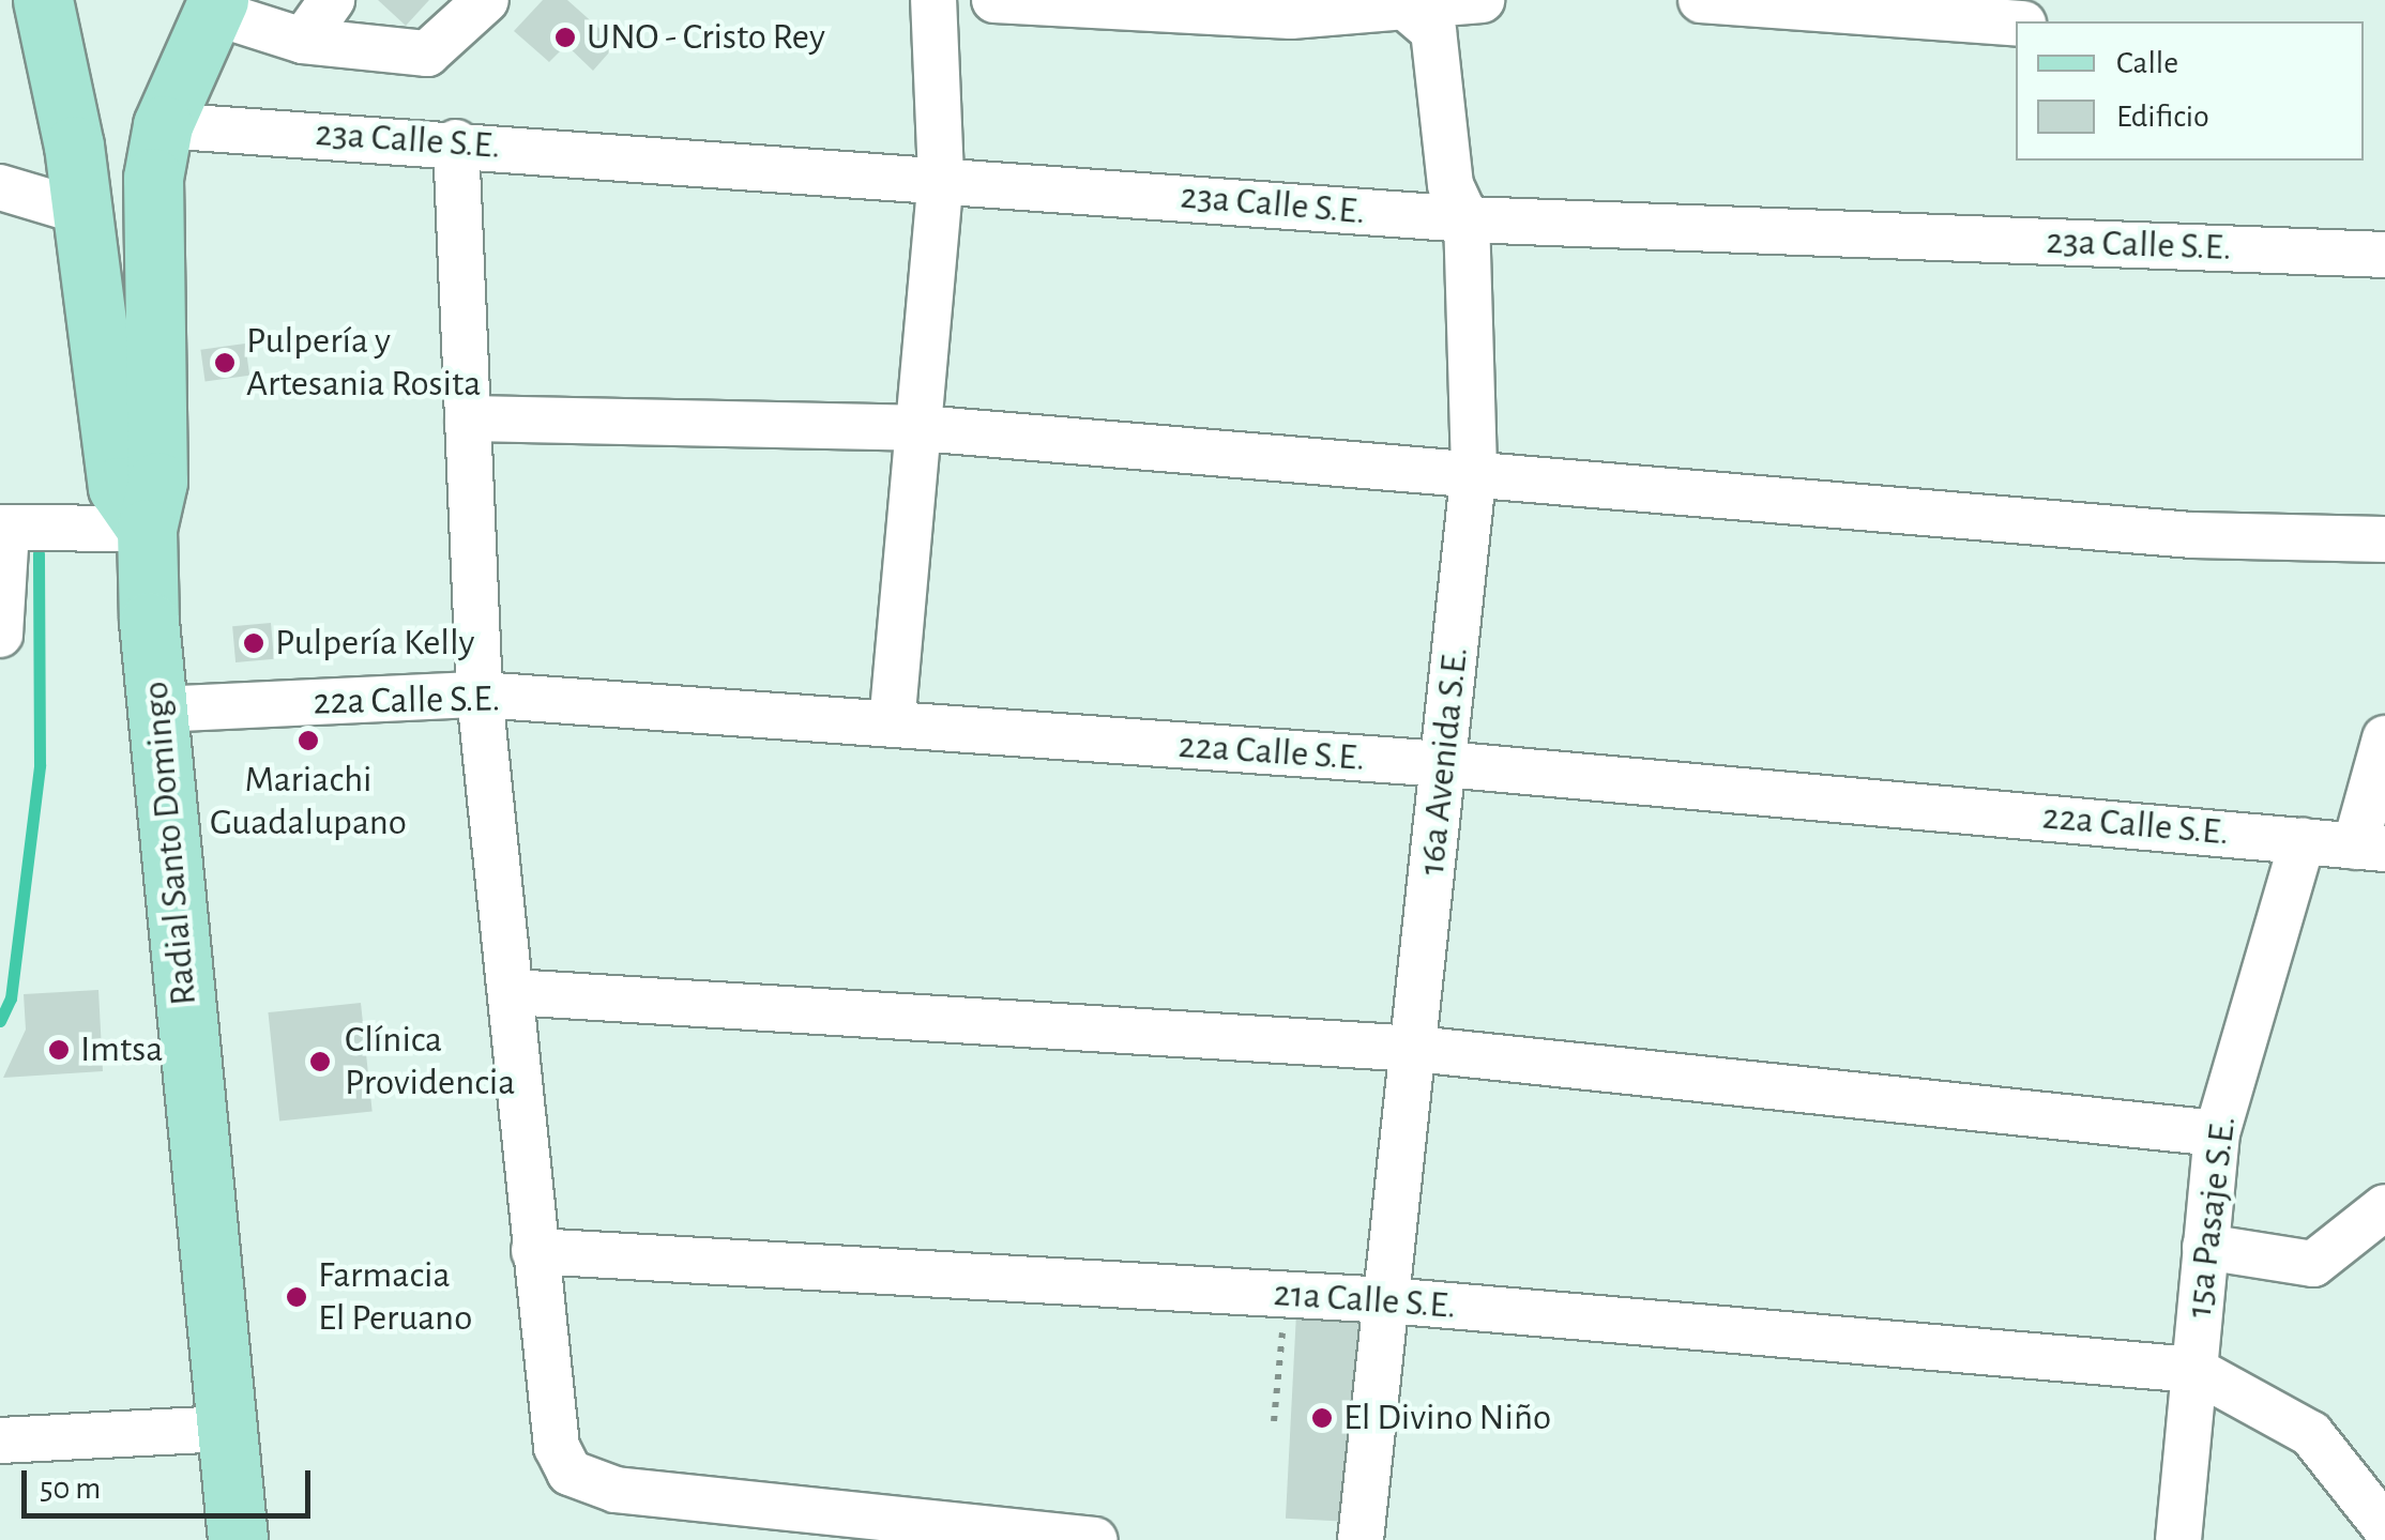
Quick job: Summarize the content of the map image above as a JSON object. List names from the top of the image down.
{
  "streets": {
    "main road": ["Radial Santo Domingo"],
    "street": [
      "23a Calle S.E.",
      "22a Calle S.E.",
      "16a Avenida S.E.",
      "15a Pasaje S.E.",
      "21a Calle S.E."
    ]
  },
  "crossings": [
    ["23a Calle S.E.", "16a Avenida S.E."],
    ["23a Calle S.E.", "Radial Santo Domingo"],
    ["22a Calle S.E.", "16a Avenida S.E."],
    ["22a Calle S.E.", "Radial Santo Domingo"],
    ["22a Calle S.E.", "15a Pasaje S.E."],
    ["16a Avenida S.E.", "21a Calle S.E."],
    ["15a Pasaje S.E.", "21a Calle S.E."]
  ],
  "places": [
    "UNO - Cristo Rey",
    "Pulpería y Artesania Rosita",
    "Pulpería Kelly",
    "Mariachi Guadalupano",
    "Imtsa",
    "Clínica Providencia",
    "Farmacia El Peruano",
    "El Divino Niño"
  ],
  "legend": ["Calle", "Edificio"],
  "scale_bar": "50 m"
}
